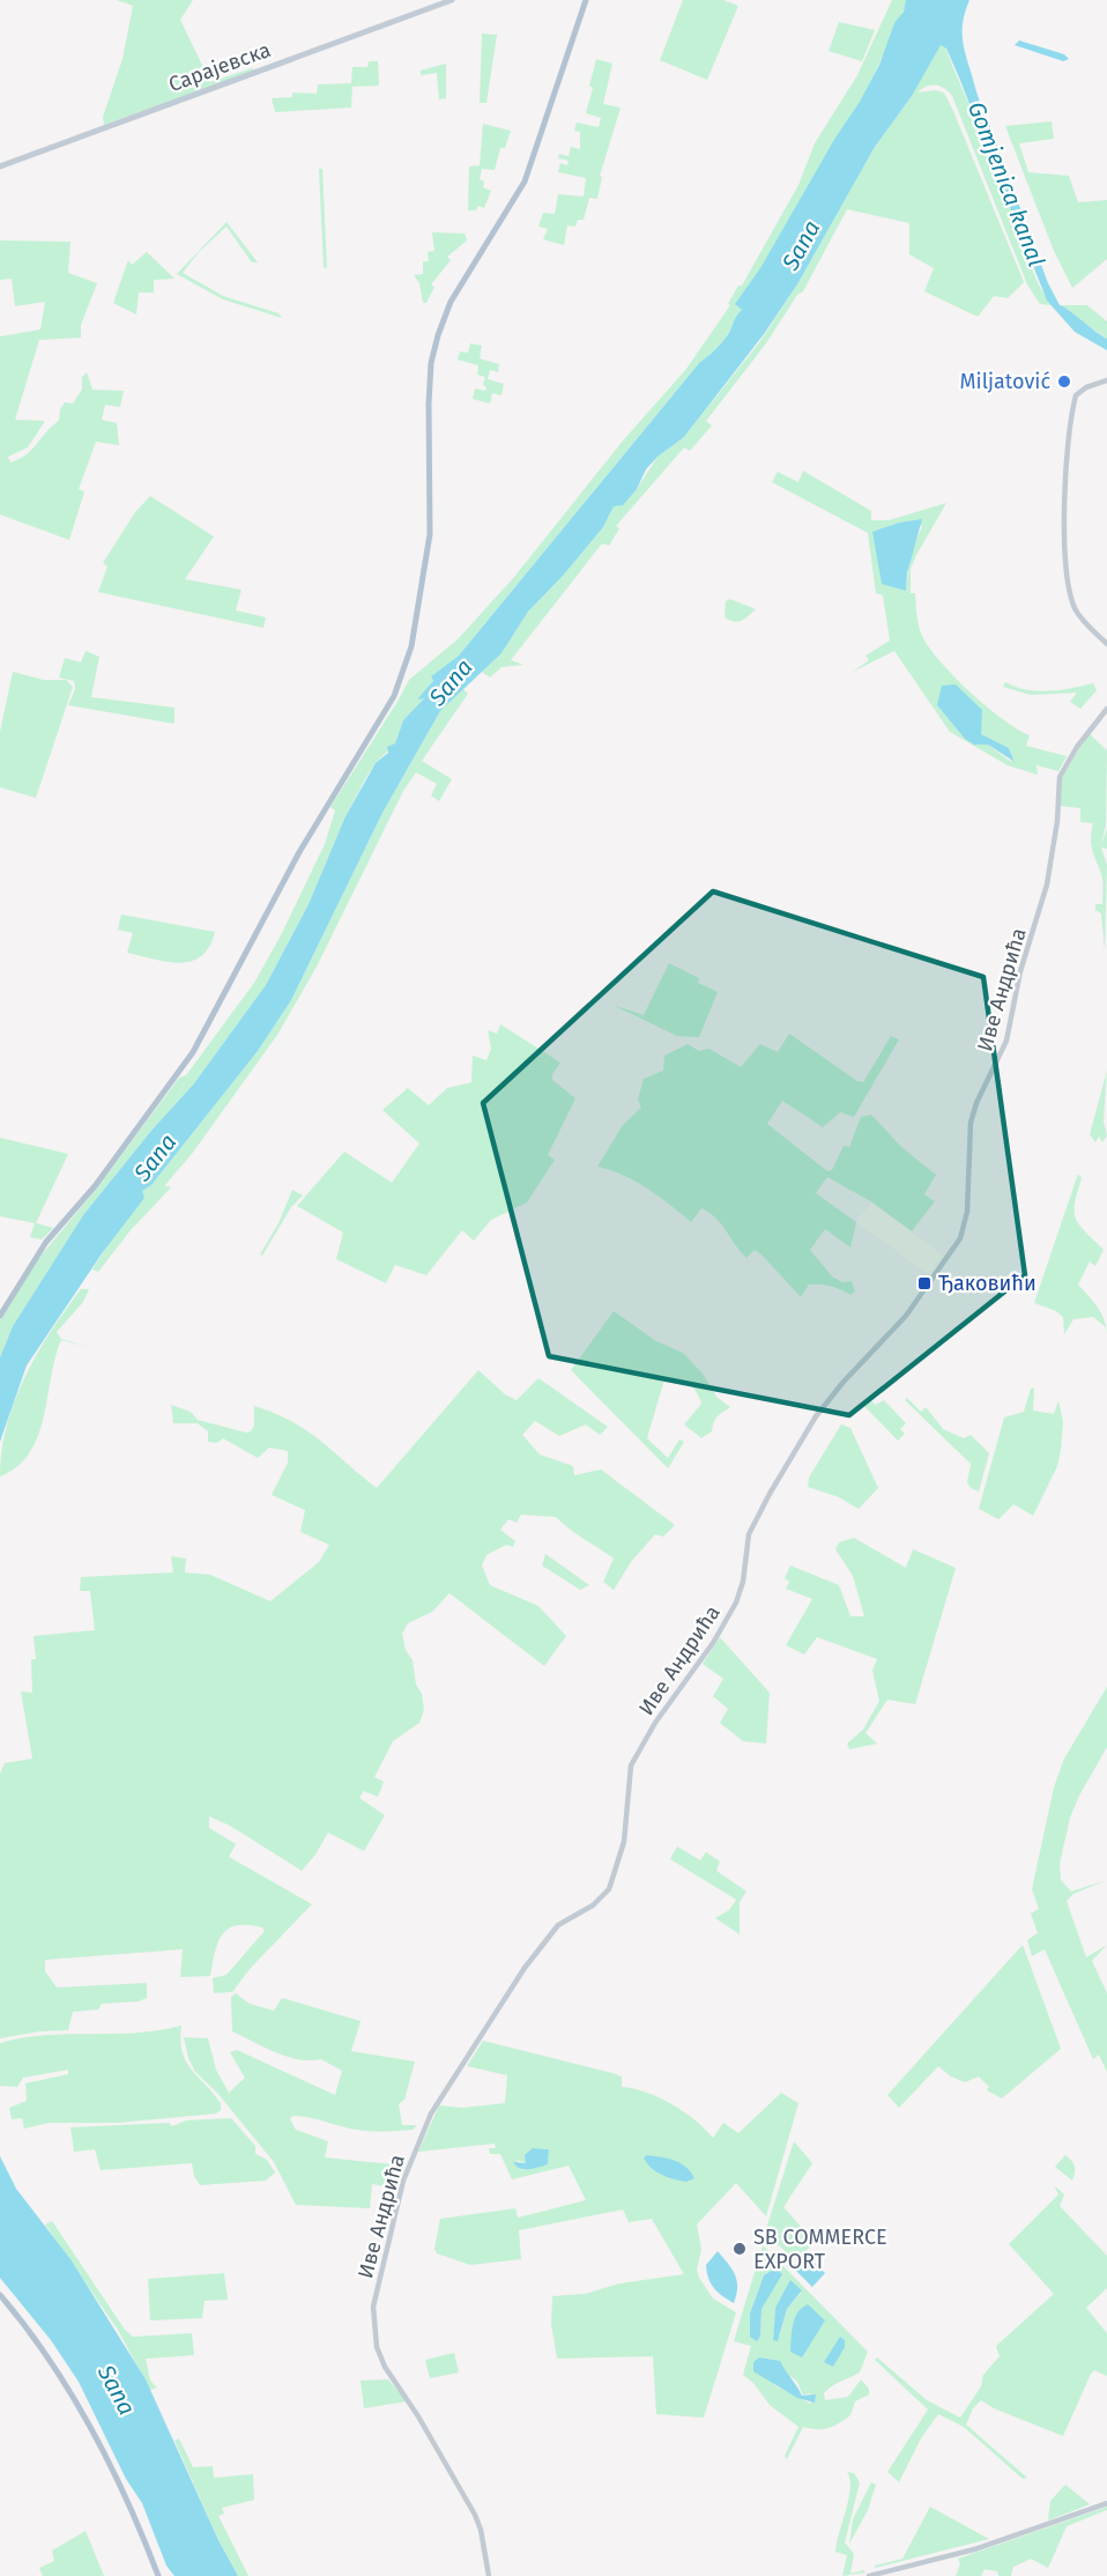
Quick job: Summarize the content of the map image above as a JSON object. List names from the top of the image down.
{
  "streets": {
    "main road": ["Сарајевска"],
    "street": ["Иве Андрића"]
  },
  "water": ["Gomjenica kanal", "Sana"],
  "places": {
    "other": ["Miljatović", "SB COMMERCE EXPORT"],
    "transit": ["Ђаковићи"]
  }
}
